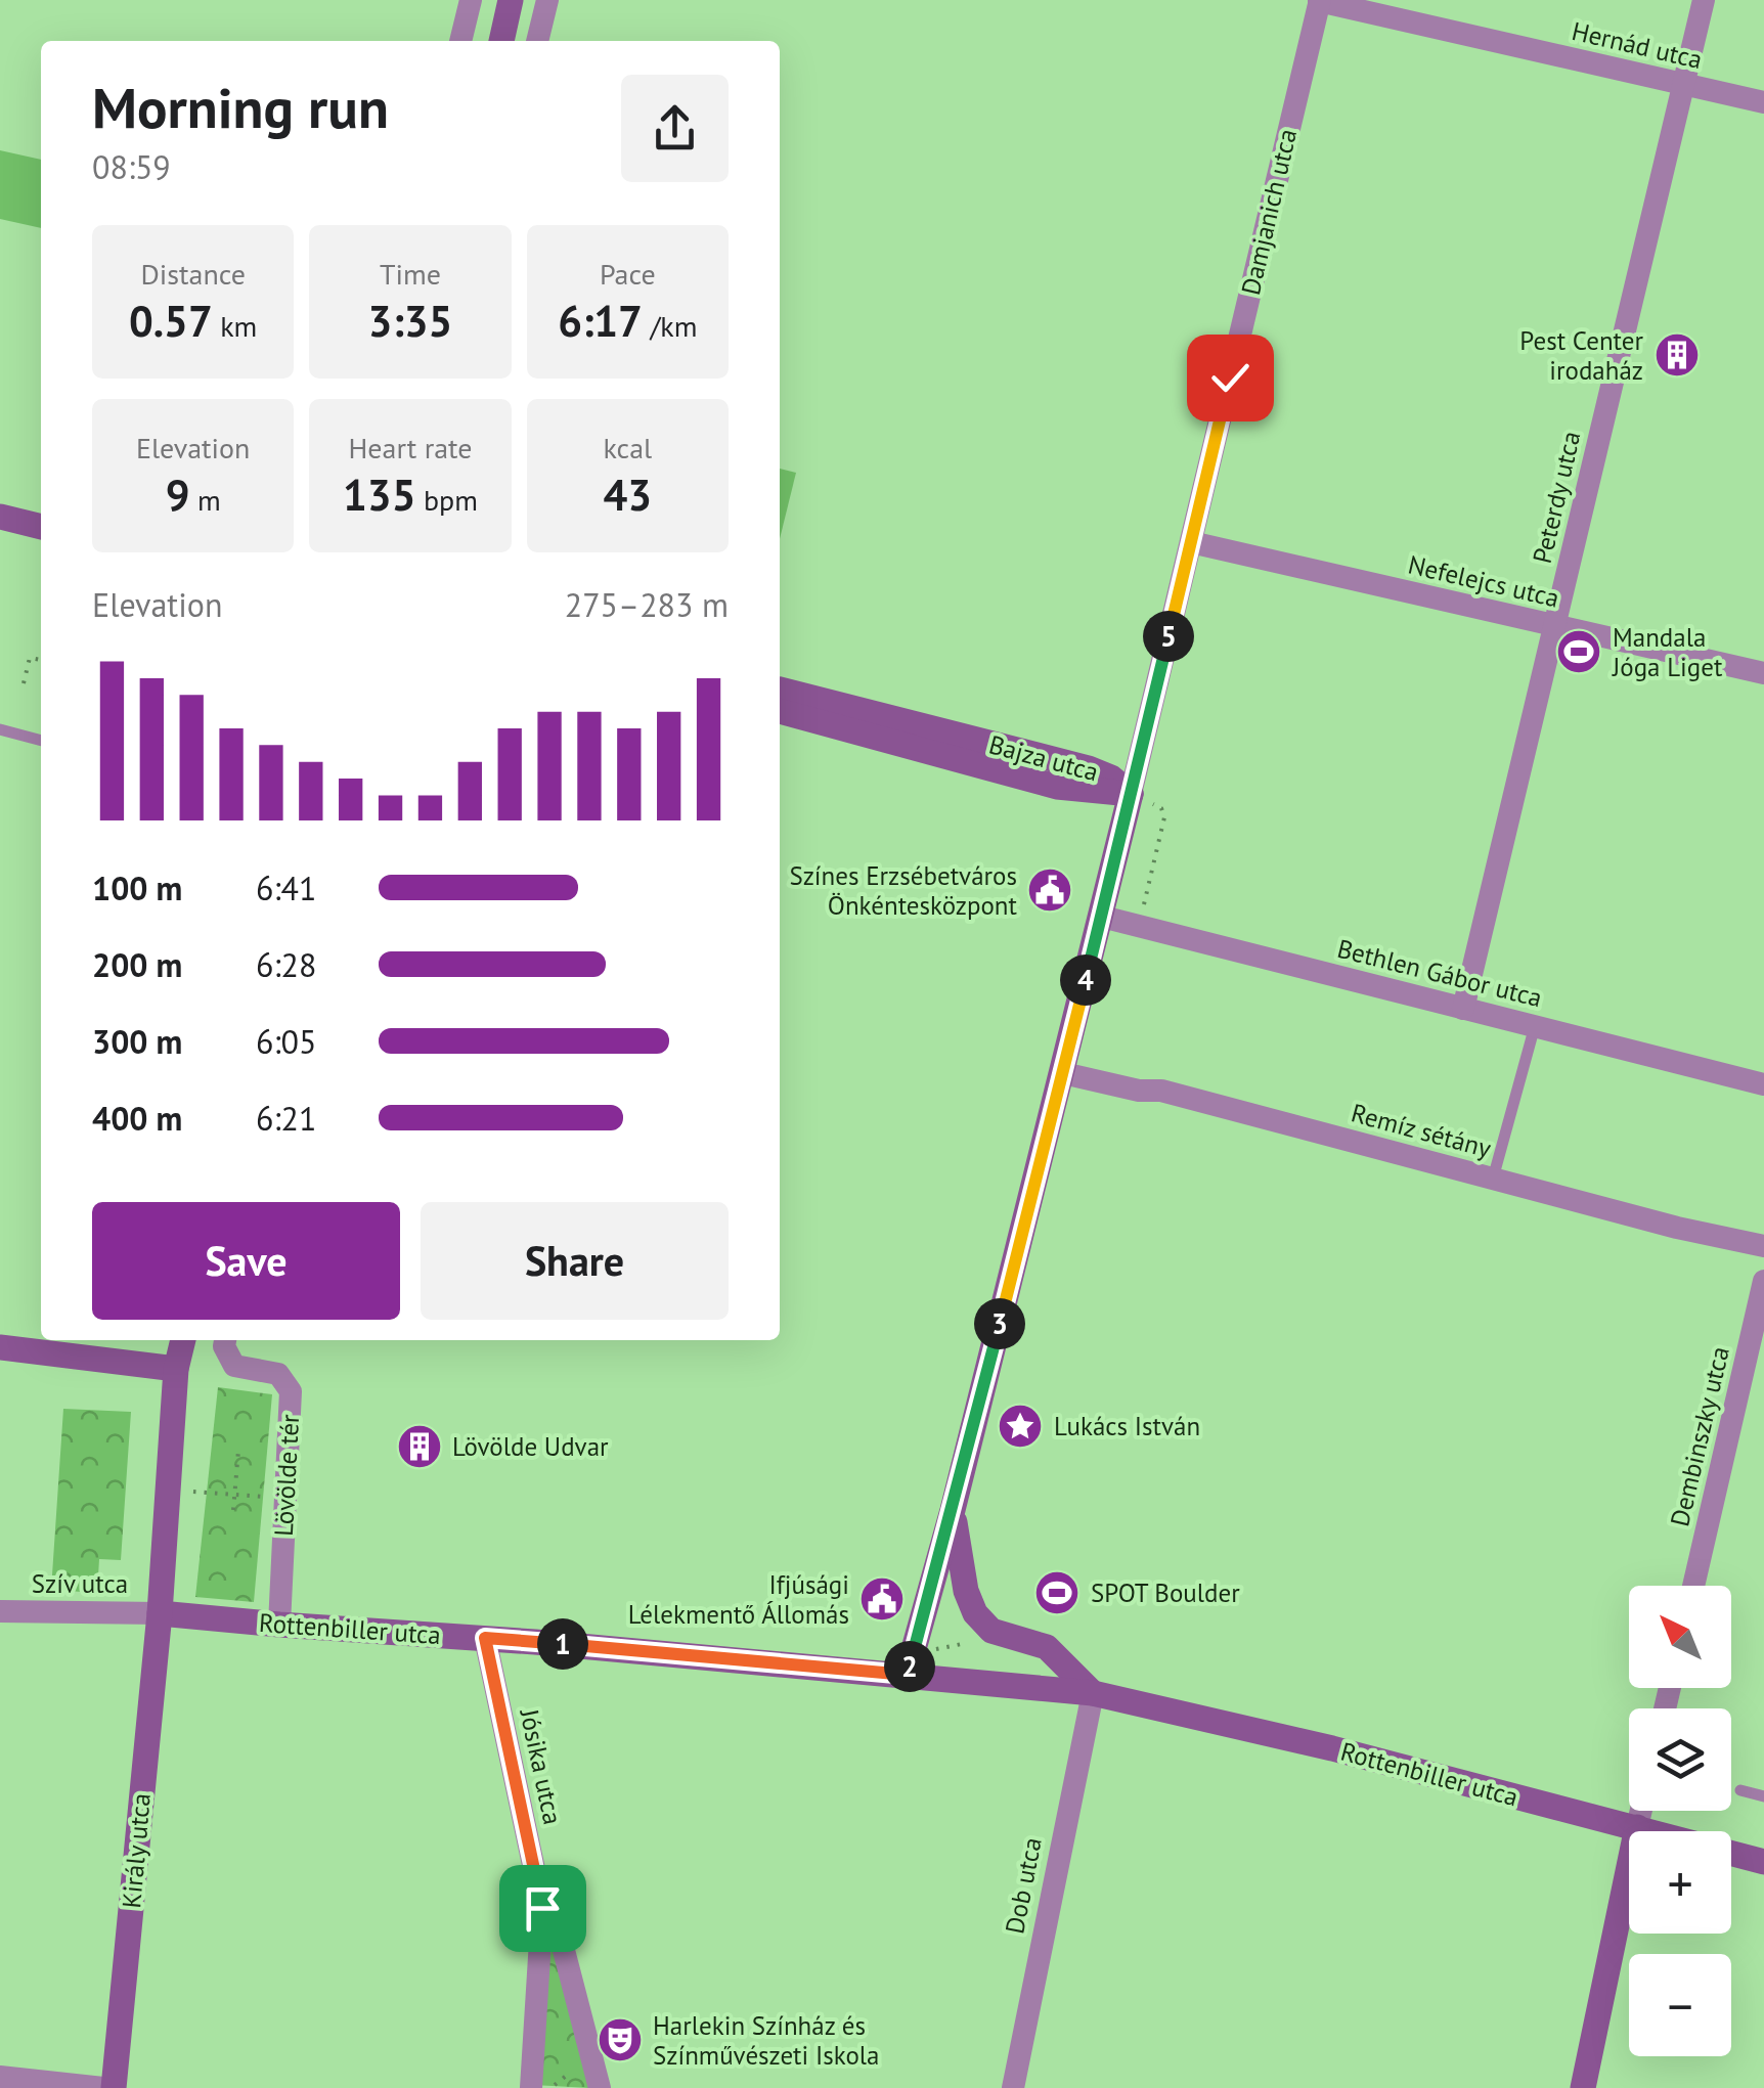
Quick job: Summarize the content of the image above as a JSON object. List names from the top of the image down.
{
  "streets": {
    "street": [
      "Hernád utca",
      "Damjanich utca",
      "Peterdy utca",
      "Nefelejcs utca",
      "Bajza utca",
      "Bethlen Gábor utca",
      "Remíz sétány",
      "Dembinszky utca",
      "Lövölde tér",
      "Szív utca",
      "Rottenbiller utca",
      "Jósika utca",
      "Király utca",
      "Dob utca"
    ]
  },
  "crossings": [
    ["Hernád utca", "Damjanich utca"],
    ["Hernád utca", "Peterdy utca"],
    ["Damjanich utca", "Nefelejcs utca"],
    ["Damjanich utca", "Bajza utca"],
    ["Damjanich utca", "Bethlen Gábor utca"],
    ["Damjanich utca", "Remíz sétány"],
    ["Damjanich utca", "Rottenbiller utca"],
    ["Peterdy utca", "Nefelejcs utca"],
    ["Peterdy utca", "Bethlen Gábor utca"],
    ["Lövölde tér", "Rottenbiller utca"],
    ["Szív utca", "Rottenbiller utca"],
    ["Szív utca", "Király utca"],
    ["Rottenbiller utca", "Jósika utca"],
    ["Rottenbiller utca", "Király utca"],
    ["Rottenbiller utca", "Dob utca"]
  ],
  "places": {
    "building": ["Pest Center irodaház", "Lövölde Udvar"],
    "sports": ["Mandala Jóga Liget", "SPOT Boulder"],
    "public building": ["Színes Erzsébetváros Önkéntesközpont", "Ifjúsági Lélekmentő Állomás"],
    "place": ["Lukács István"],
    "theatre": ["Harlekin Színház és Színművészeti Iskola"]
  },
  "north": "top left",
  "page": {
    "heading": ["Morning run", "08:59"],
    "stats": [
      ["Distance", "0.57 km"],
      ["Time", "3:35"],
      ["Pace", "6:17 /km"],
      ["Elevation", "9 m"],
      ["Heart rate", "135 bpm"],
      ["kcal", "43"]
    ],
    "chart": ["Elevation", "275–283 m"],
    "pins": [
      "5",
      "4",
      "3",
      "1",
      "2"
    ],
    "list": [
      {
        "name": "100 m",
        "note": "6:41"
      },
      {
        "name": "200 m",
        "note": "6:28"
      },
      {
        "name": "300 m",
        "note": "6:05"
      },
      {
        "name": "400 m",
        "note": "6:21"
      }
    ],
    "buttons": ["Save", "Share"],
    "map_buttons": ["+", "−"]
  }
}
